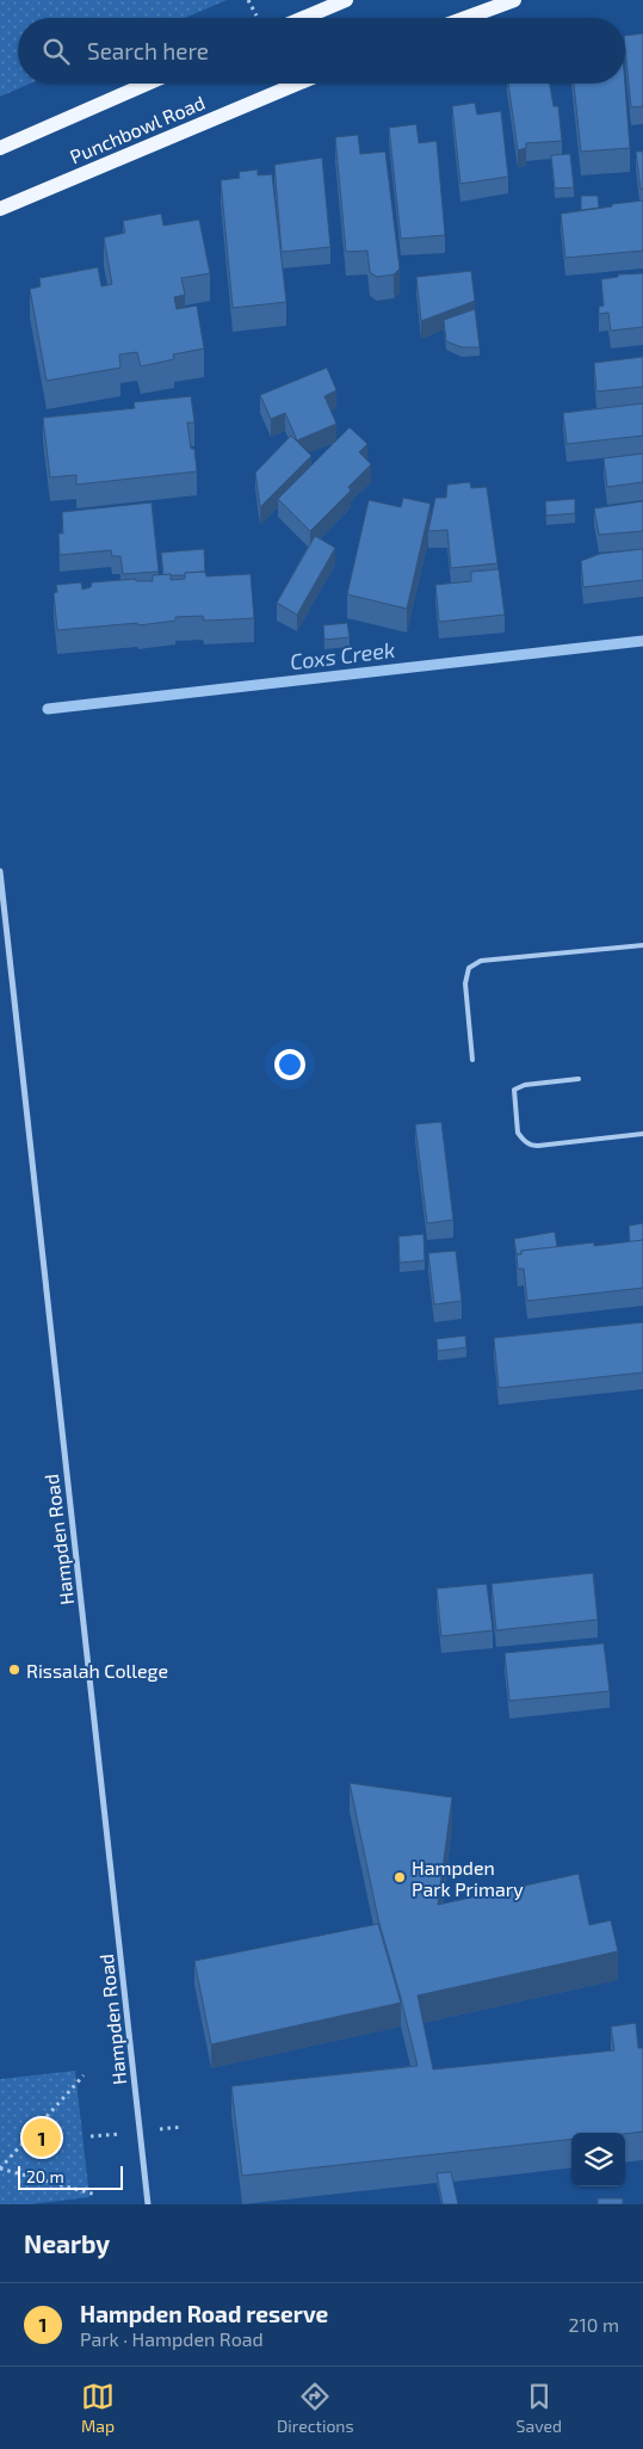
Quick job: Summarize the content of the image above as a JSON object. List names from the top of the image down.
{
  "streets": {
    "main road": ["Punchbowl Road"],
    "street": ["Hampden Road"]
  },
  "water": ["Coxs Creek"],
  "places": ["Rissalah College", "Hampden Park Primary"],
  "scale_bar": "20 m",
  "page": {
    "search": "Search here",
    "pins": "1",
    "scale": "20 m",
    "heading": "Nearby",
    "list": [
      {
        "mark": "1",
        "name": "Hampden Road reserve",
        "note": "Park · Hampden Road",
        "value": "210 m"
      }
    ],
    "nav": ["Map", "Directions", "Saved"]
  }
}
